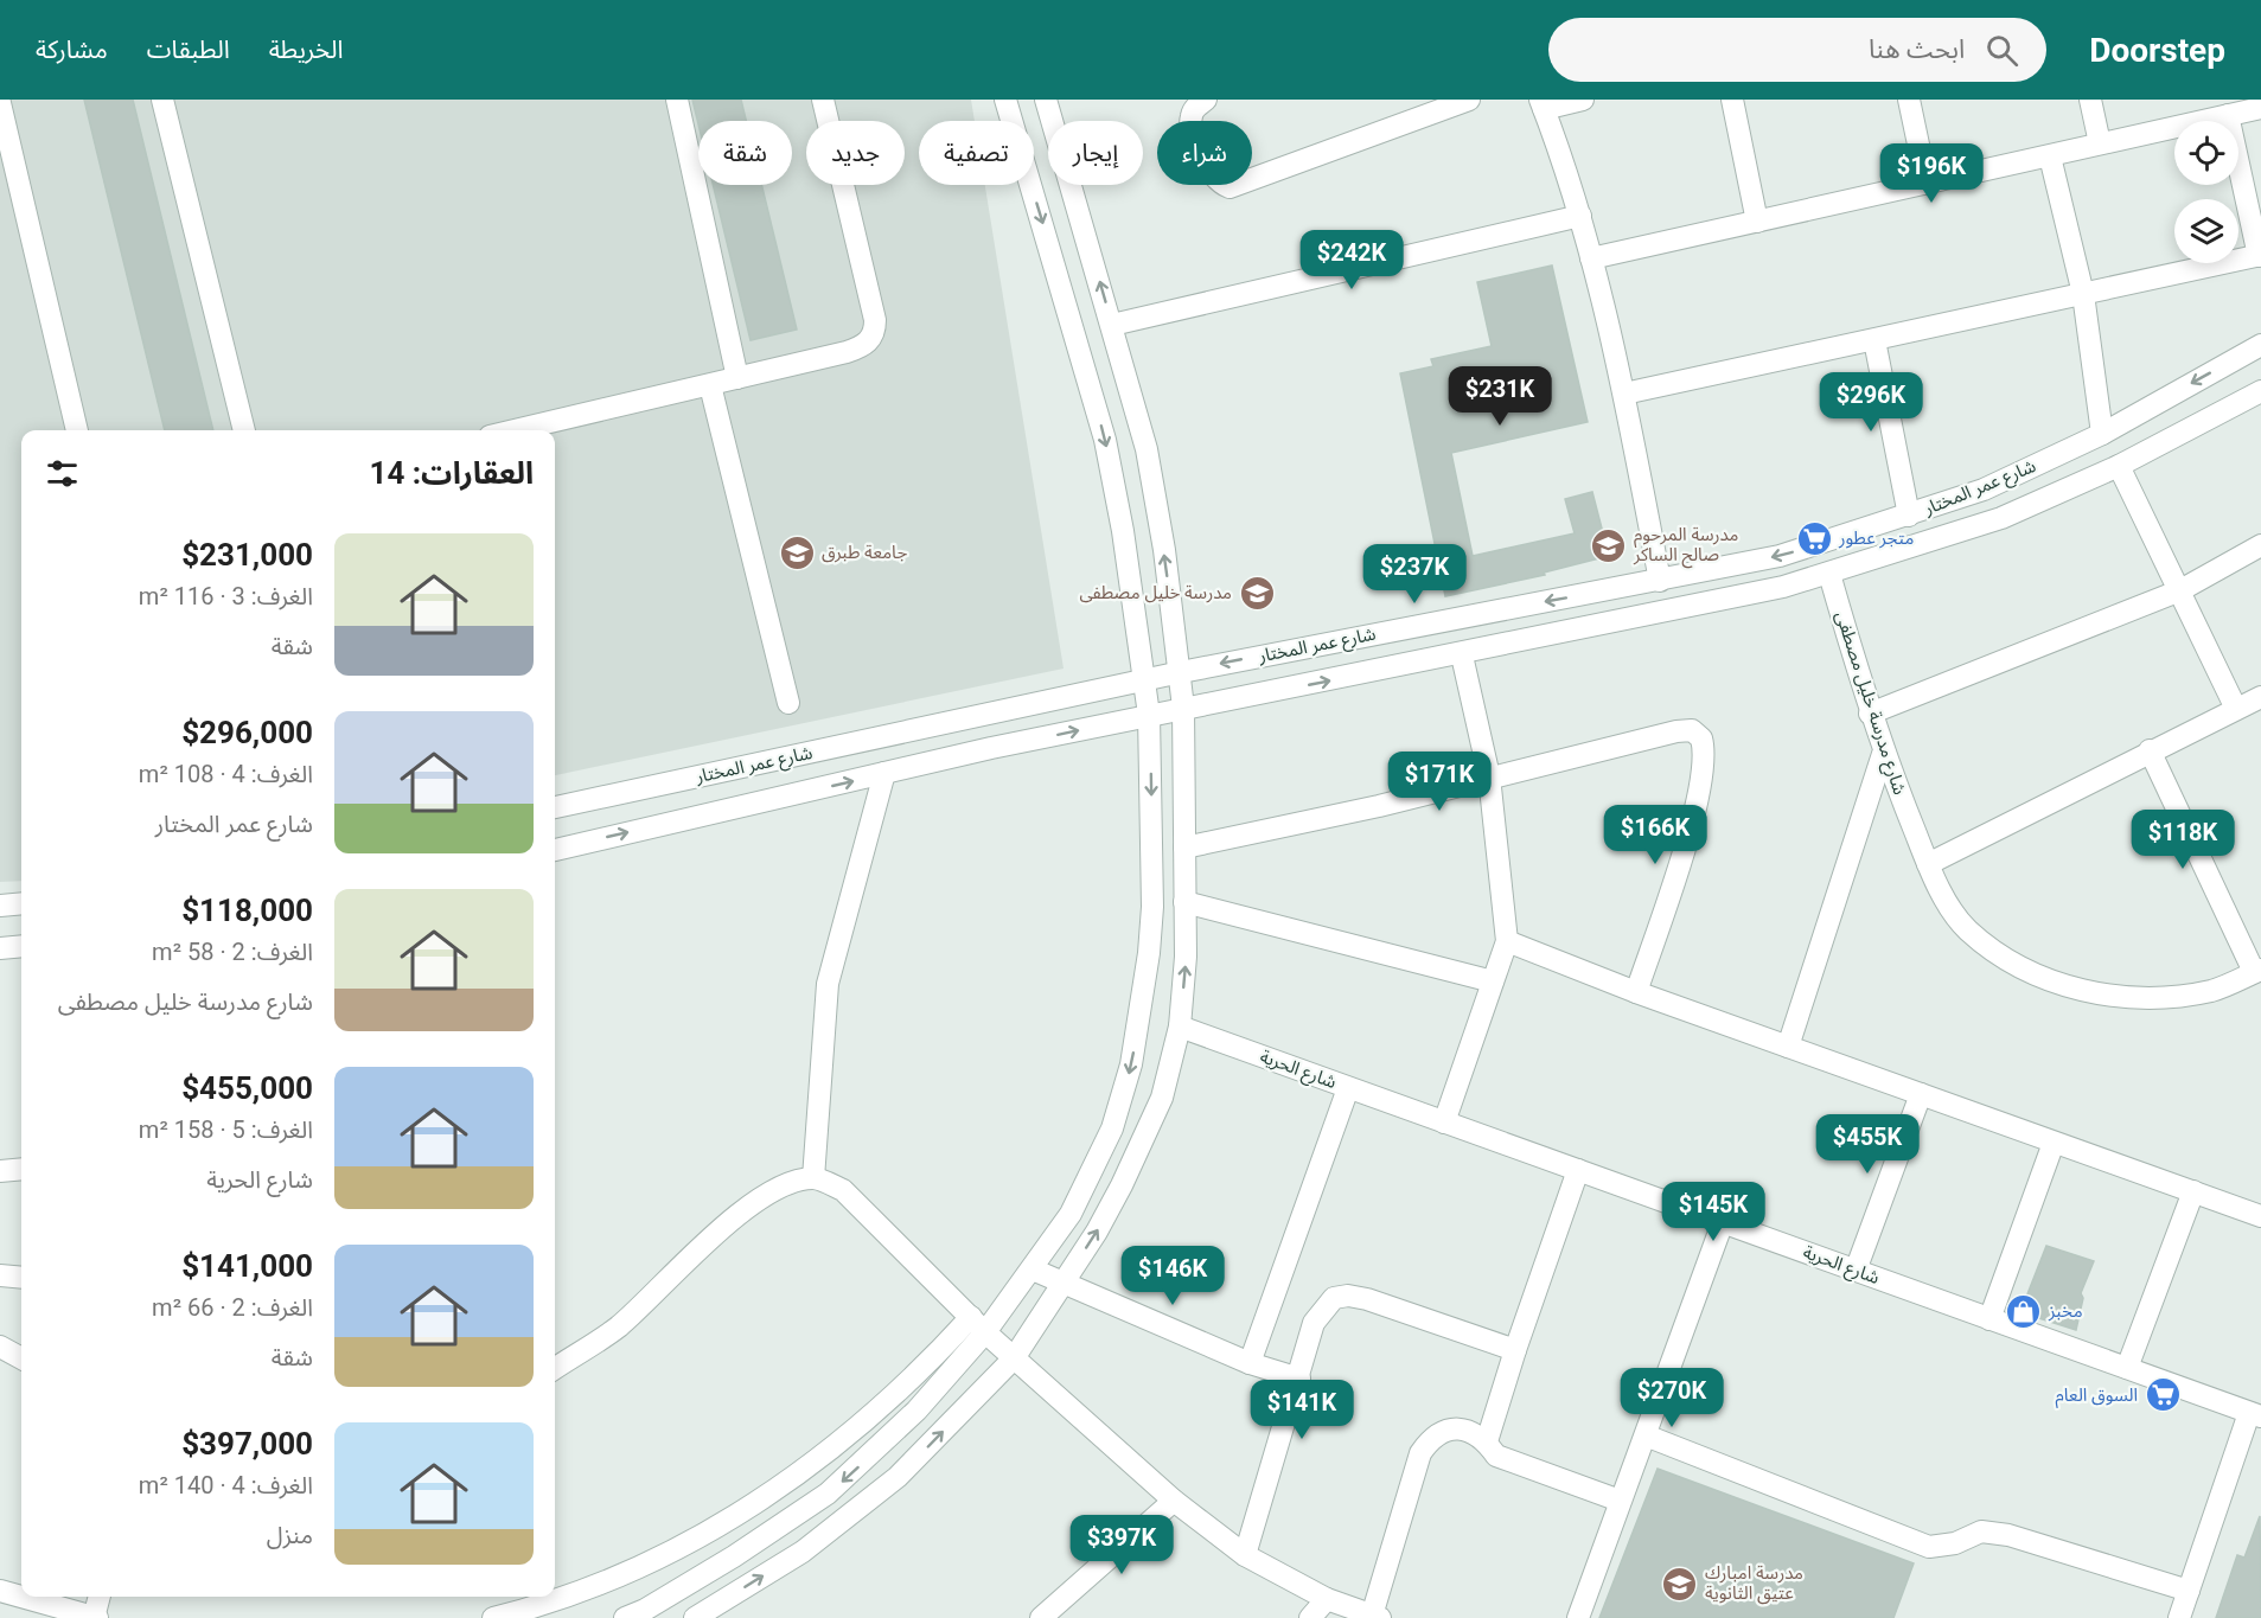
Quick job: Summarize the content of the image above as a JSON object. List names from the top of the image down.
{
  "streets": {
    "street": ["شارع عمر المختار", "شارع مدرسة خليل مصطفى", "شارع الحرية"]
  },
  "crossings": [
    ["شارع عمر المختار", "شارع مدرسة خليل مصطفى"]
  ],
  "places": {
    "supermarket": ["متجر عطور", "السوق العام"],
    "school or university": [
      "مدرسة المرحوم صالح الساكر",
      "جامعة طبرق",
      "مدرسة خليل مصطفى",
      "مدرسة امبارك عتيق الثانوية"
    ],
    "shop": ["مخبز"]
  },
  "page": {
    "header": "Doorstep",
    "search": "ابحث هنا",
    "nav": ["الخريطة", "الطبقات", "مشاركة"],
    "chip": [
      "شراء",
      "إيجار",
      "تصفية",
      "جديد",
      "شقة"
    ],
    "price": [
      "$196K",
      "$242K",
      "$231K",
      "$296K",
      "$237K",
      "$171K",
      "$166K",
      "$118K",
      "$455K",
      "$145K",
      "$146K",
      "$270K",
      "$141K",
      "$397K"
    ],
    "heading": "العقارات: 14",
    "list": [
      {
        "name": "$231,000",
        "note": "الغرف: 3 · 116 m² · شقة"
      },
      {
        "name": "$296,000",
        "note": "الغرف: 4 · 108 m² · شارع عمر المختار"
      },
      {
        "name": "$118,000",
        "note": "الغرف: 2 · 58 m² · شارع مدرسة خليل مصطفى"
      },
      {
        "name": "$455,000",
        "note": "الغرف: 5 · 158 m² · شارع الحرية"
      },
      {
        "name": "$141,000",
        "note": "الغرف: 2 · 66 m² · شقة"
      },
      {
        "name": "$397,000",
        "note": "الغرف: 4 · 140 m² · منزل"
      }
    ]
  }
}
